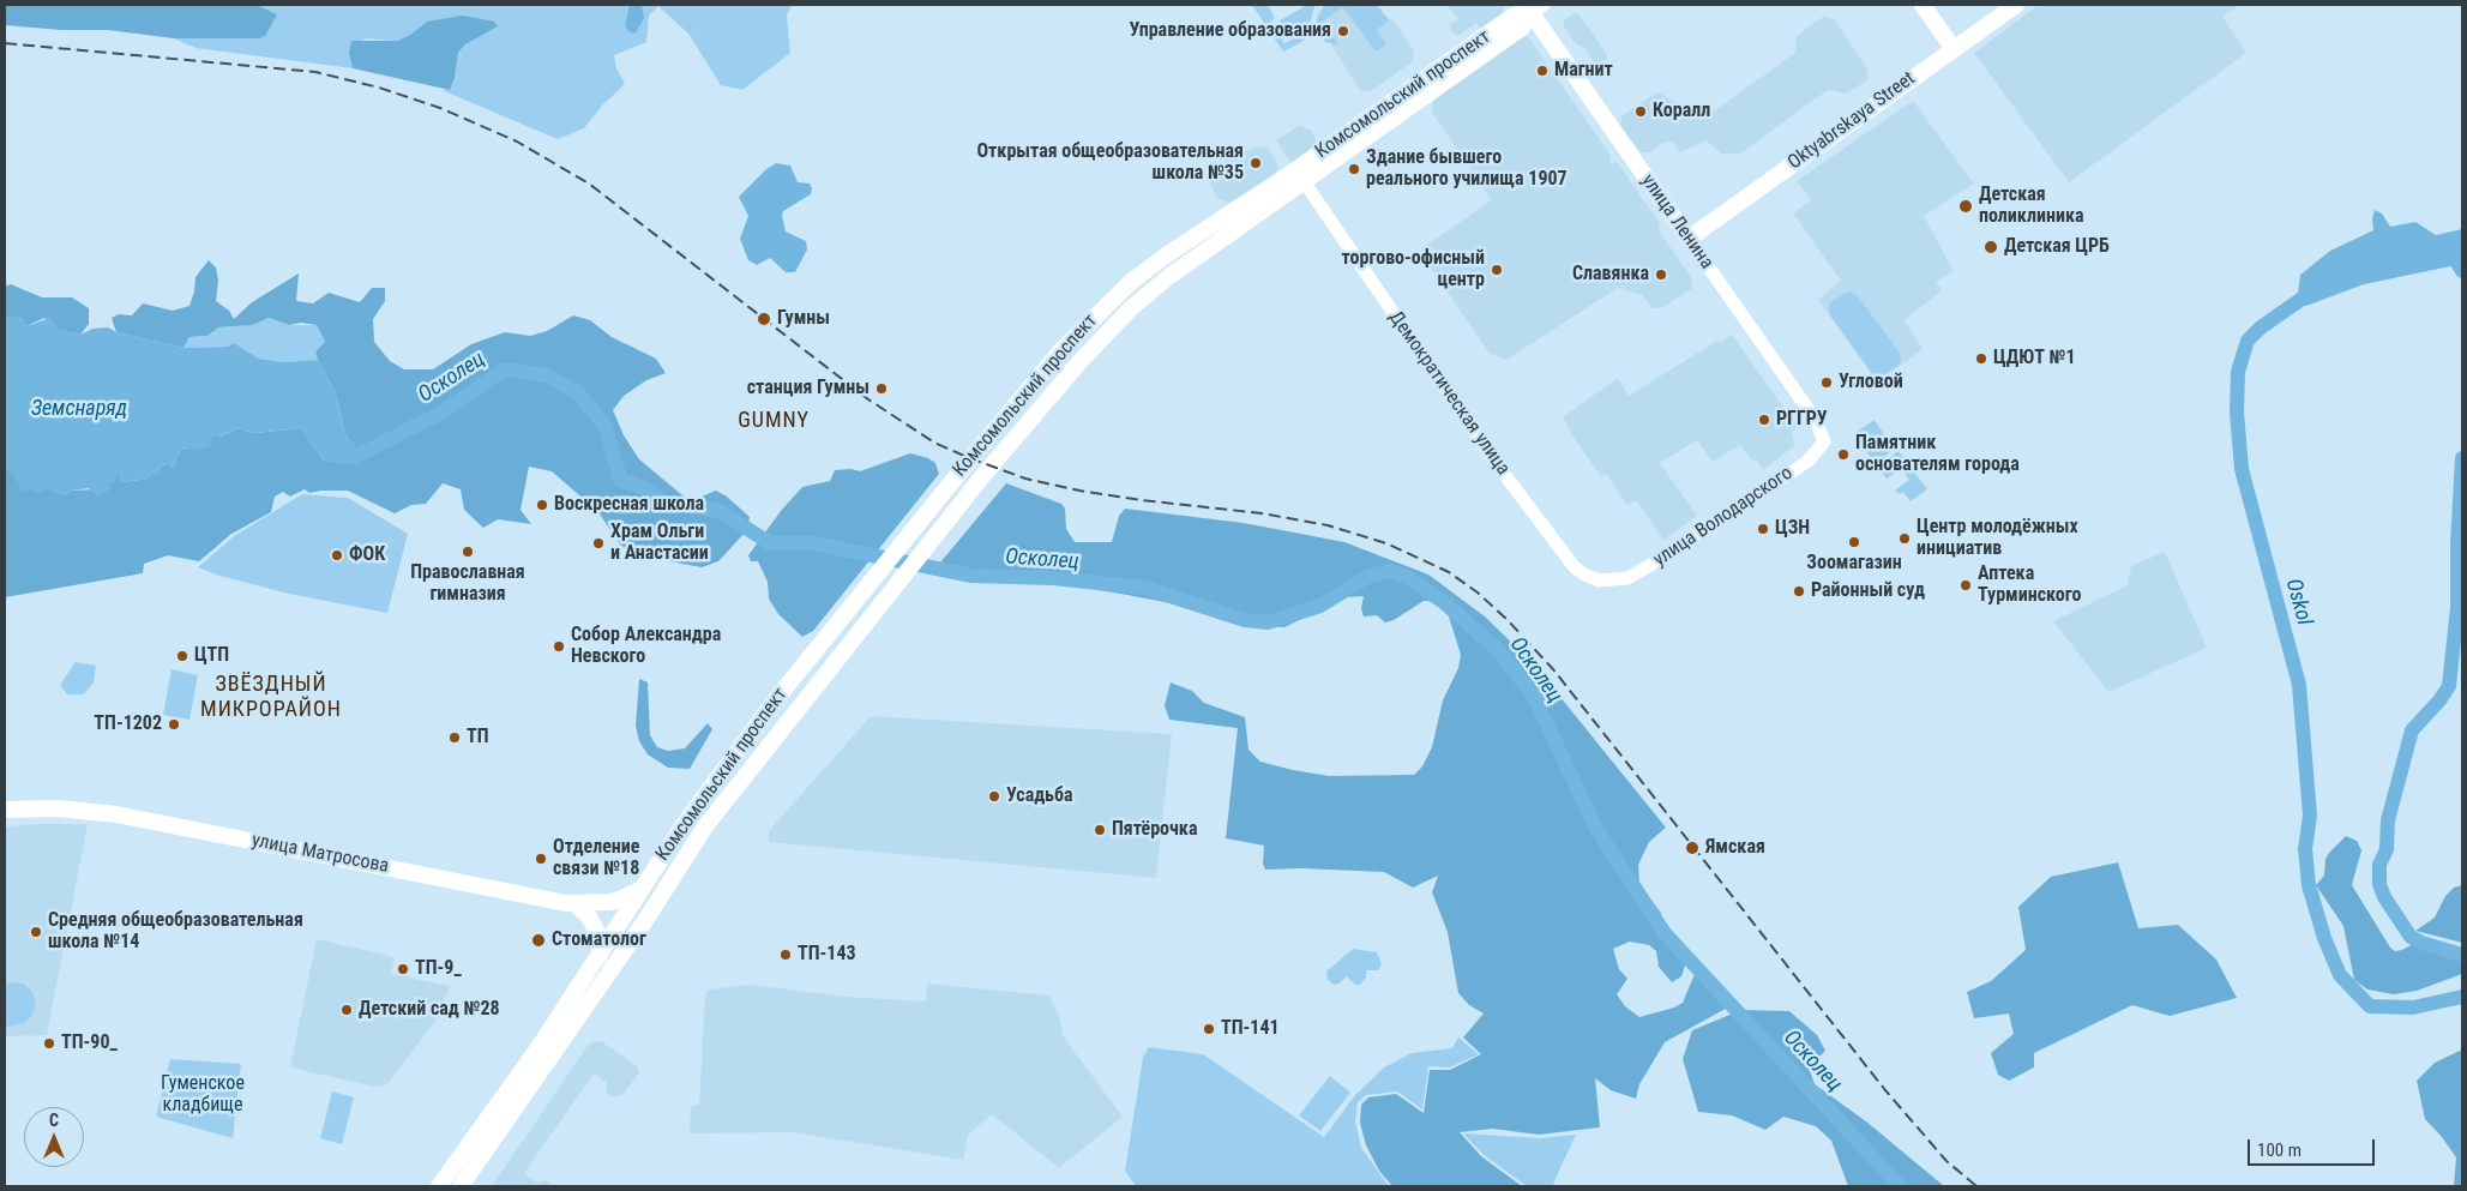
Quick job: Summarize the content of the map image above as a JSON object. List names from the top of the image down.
{
  "streets": {
    "main road": [
      "Комсомольский проспект",
      "Oktyabrskaya Street",
      "улица Ленина",
      "улица Матросова"
    ],
    "street": ["Демократическая улица", "улица Володарского"]
  },
  "crossings": [
    ["Комсомольский проспект", "улица Ленина"],
    ["Комсомольский проспект", "Демократическая улица"],
    ["Комсомольский проспект", "улица Матросова"],
    ["Oktyabrskaya Street", "улица Ленина"],
    ["улица Ленина", "улица Володарского"],
    ["Демократическая улица", "улица Володарского"]
  ],
  "districts": ["GUMNY", "ЗВЁЗДНЫЙ МИКРОРАЙОН"],
  "water": ["Осколец", "Земснаряд", "Oskol"],
  "parks": ["Гуменское кладбище"],
  "places": [
    "Управление образования",
    "Магнит",
    "Коралл",
    "Открытая общеобразовательная школа №35",
    "Здание бывшего реального училища 1907",
    "Детская поликлиника",
    "Детская ЦРБ",
    "торгово-офисный центр",
    "Славянка",
    "Гумны",
    "ЦДЮТ №1",
    "Угловой",
    "станция Гумны",
    "РГГРУ",
    "Памятник основателям города",
    "Воскресная школа",
    "ЦЗН",
    "Центр молодёжных инициатив",
    "Зоомагазин",
    "Храм Ольги и Анастасии",
    "Православная гимназия",
    "ФОК",
    "Аптека Турминского",
    "Районный суд",
    "Собор Александра Невского",
    "ЦТП",
    "ТП-1202",
    "ТП",
    "Усадьба",
    "Пятёрочка",
    "Ямская",
    "Отделение связи №18",
    "Средняя общеобразовательная школа №14",
    "Стоматолог",
    "ТП-143",
    "ТП-9_",
    "Детский сад №28",
    "ТП-141",
    "ТП-90_"
  ],
  "scale_bar": "100 m",
  "north": "top"
}
